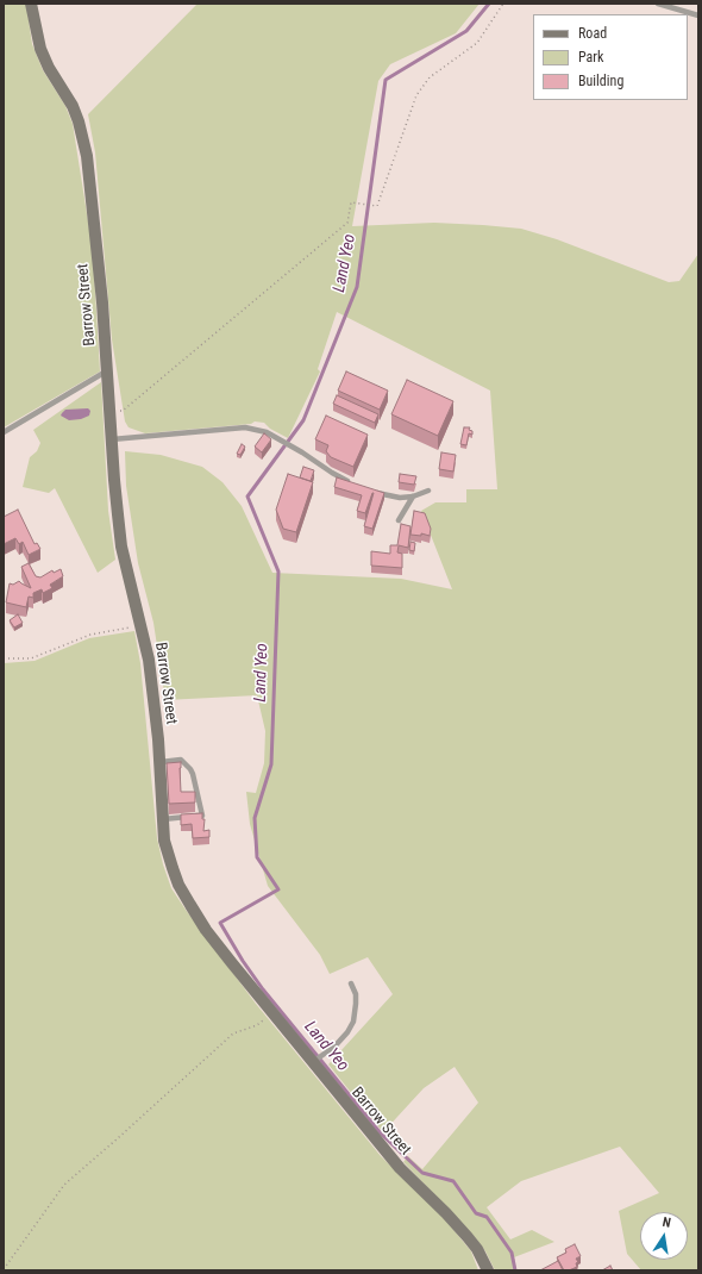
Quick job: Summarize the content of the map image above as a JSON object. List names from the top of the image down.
{
  "streets": {
    "main road": ["Barrow Street"]
  },
  "water": ["Land Yeo"],
  "legend": ["Road", "Park", "Building"],
  "north": "top"
}
